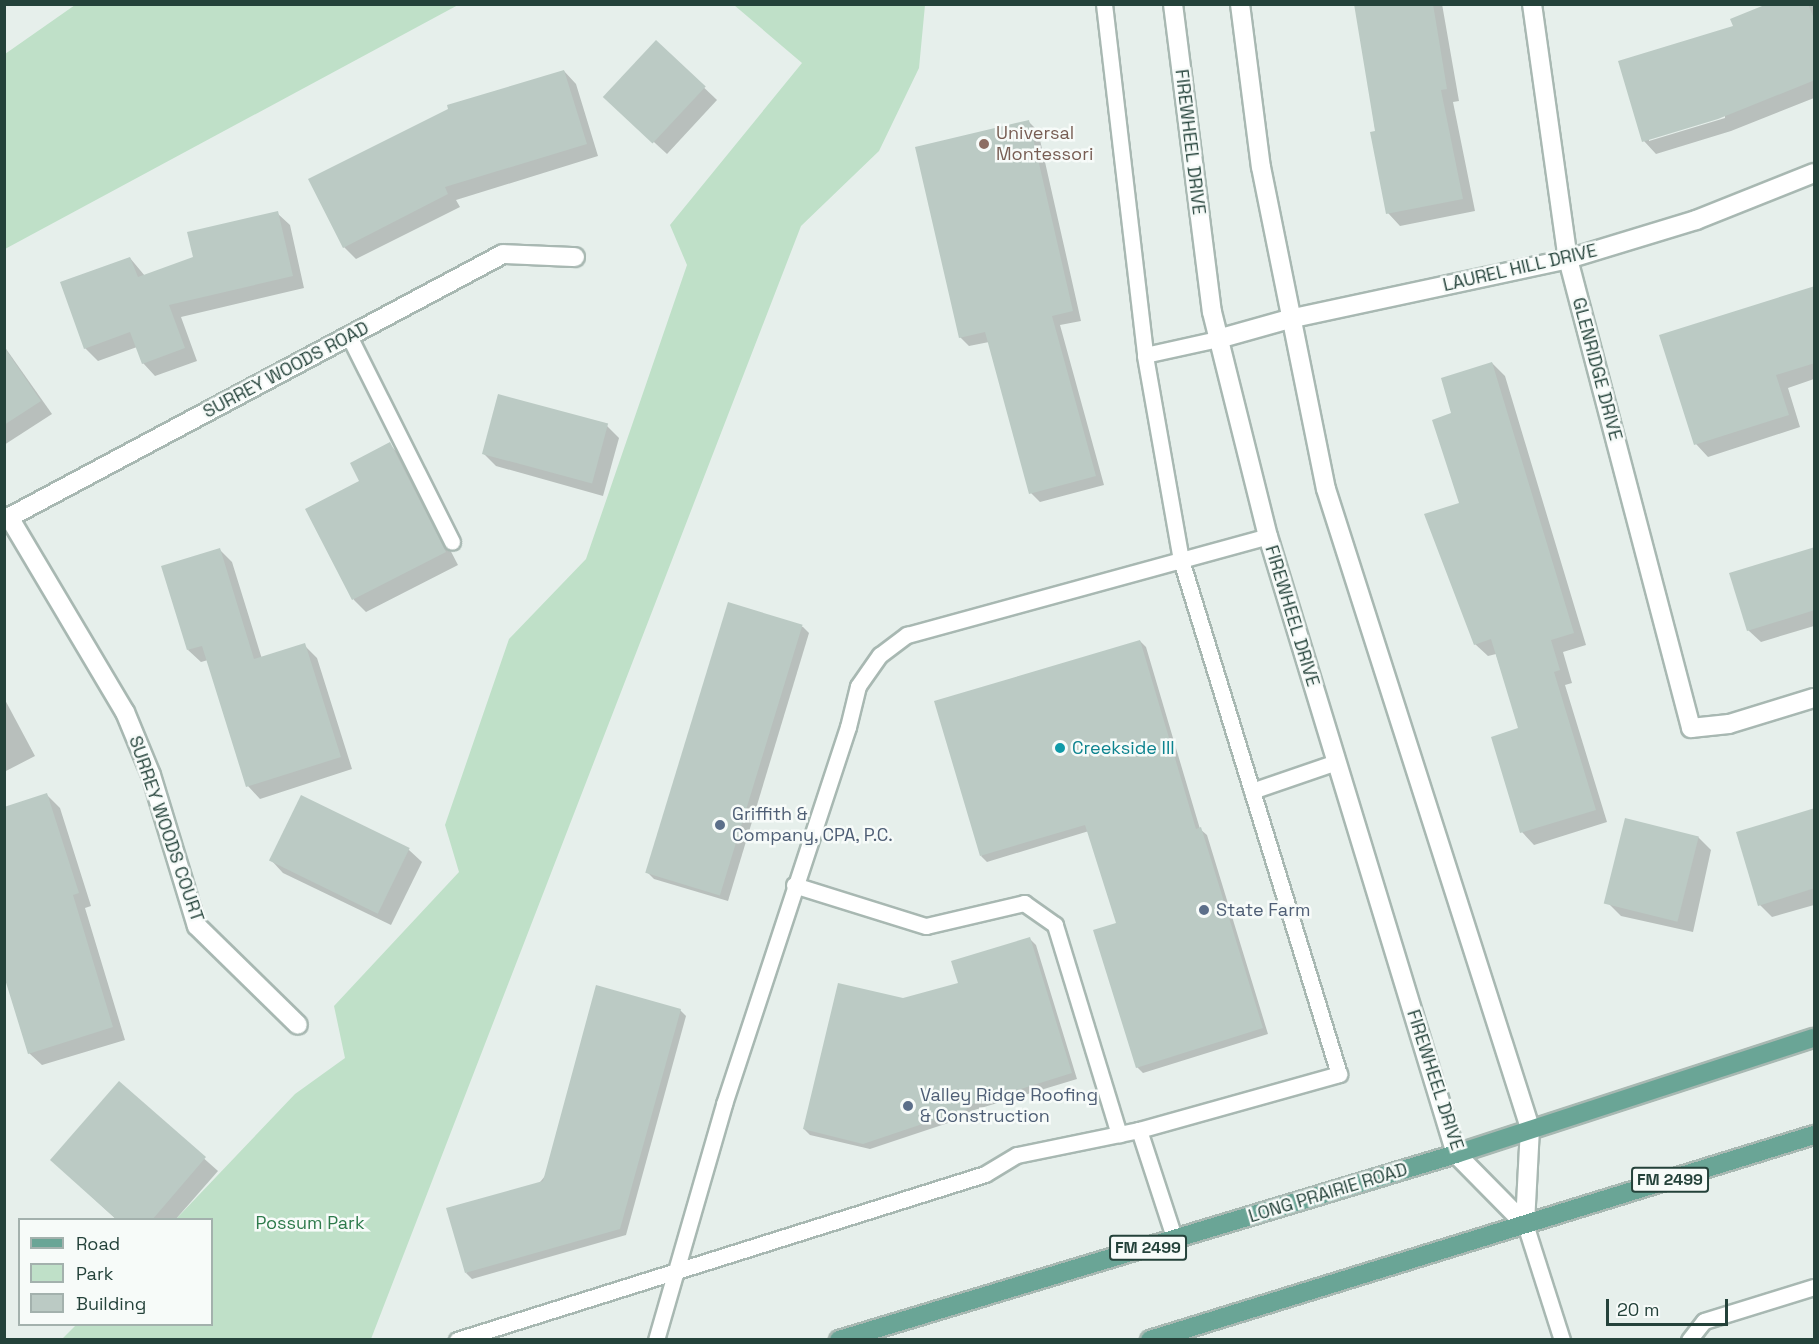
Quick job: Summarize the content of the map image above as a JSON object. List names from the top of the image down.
{
  "streets": {
    "main road": ["FM 2499", "LONG PRAIRIE ROAD"],
    "street": [
      "FIREWHEEL DRIVE",
      "LAUREL HILL DRIVE",
      "GLENRIDGE DRIVE",
      "SURREY WOODS ROAD",
      "SURREY WOODS COURT"
    ]
  },
  "crossings": [
    ["FIREWHEEL DRIVE", "LAUREL HILL DRIVE"],
    ["FIREWHEEL DRIVE", "FM 2499"],
    ["FIREWHEEL DRIVE", "LONG PRAIRIE ROAD"],
    ["LAUREL HILL DRIVE", "GLENRIDGE DRIVE"],
    ["SURREY WOODS ROAD", "SURREY WOODS COURT"]
  ],
  "parks": ["Possum Park"],
  "places": [
    "Universal Montessori",
    "Creekside III",
    "Griffith & Company, CPA, P.C.",
    "State Farm",
    "Valley Ridge Roofing & Construction"
  ],
  "legend": ["Road", "Park", "Building"],
  "scale_bar": "20 m"
}
